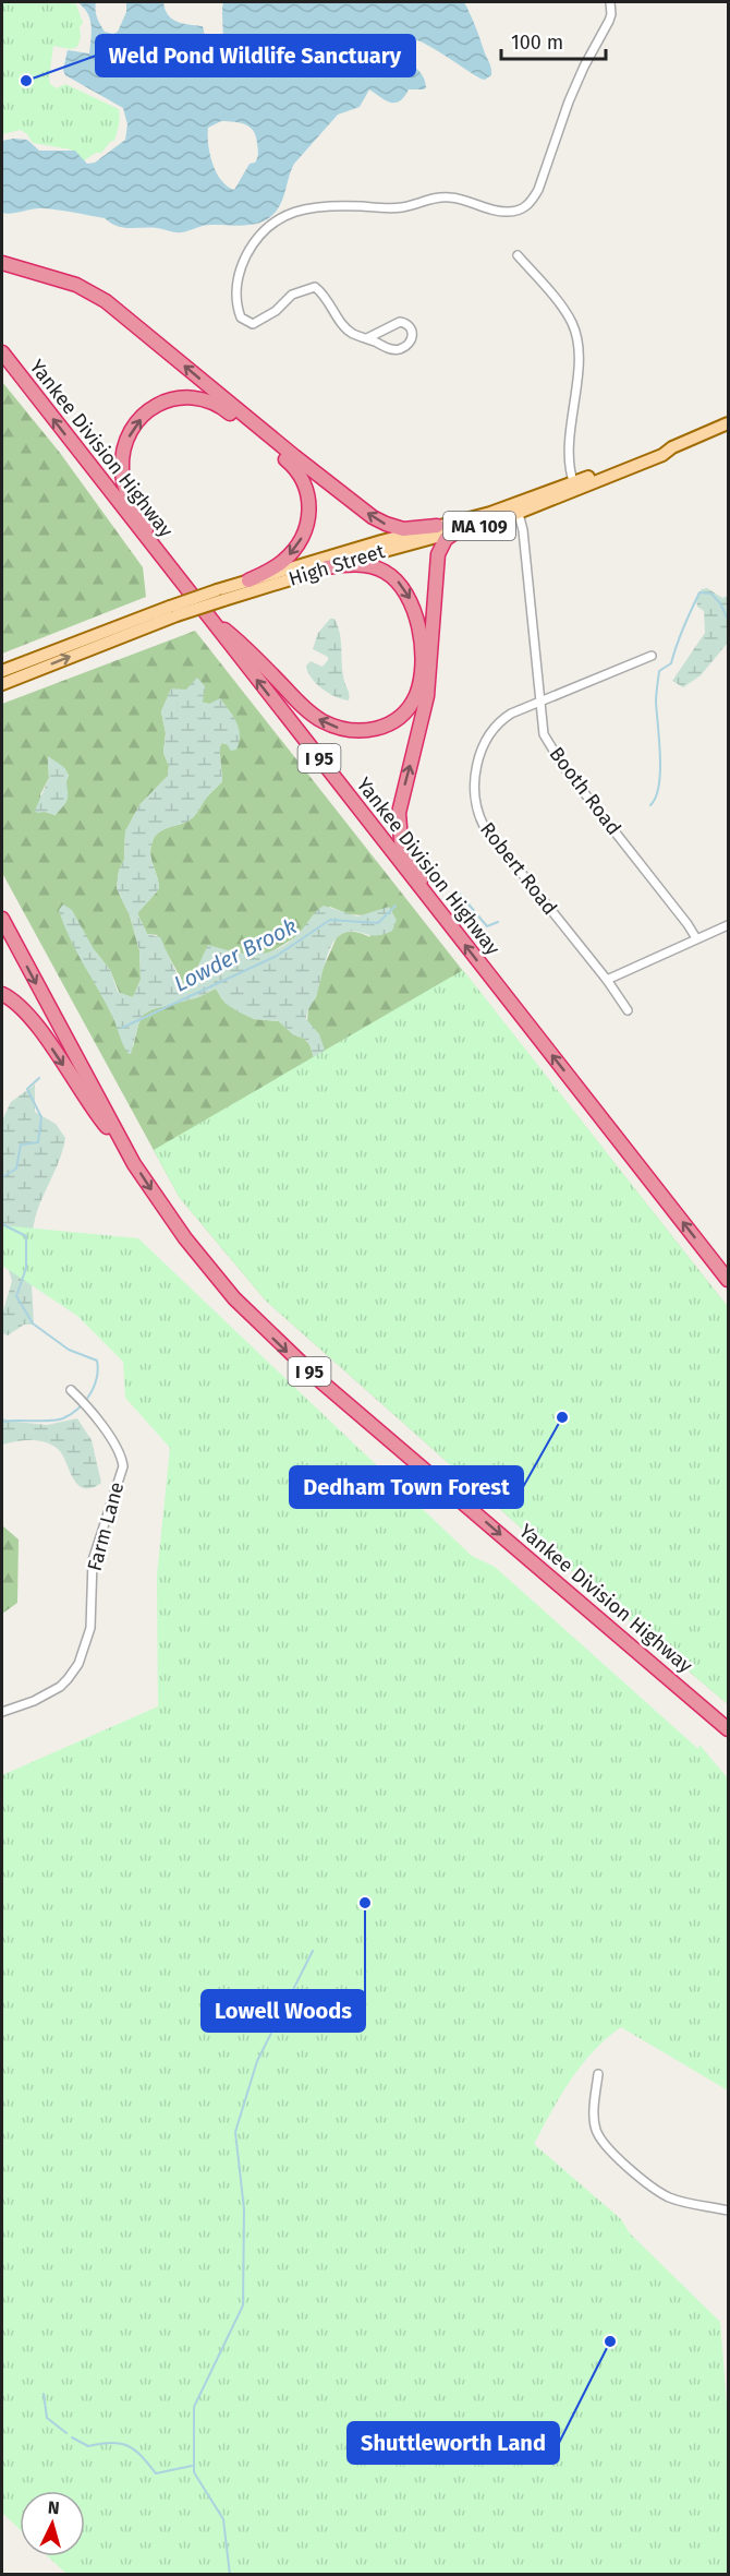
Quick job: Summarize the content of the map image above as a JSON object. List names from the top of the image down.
{
  "streets": {
    "highway": ["Yankee Division Highway", "I 95"],
    "main road": ["MA 109", "High Street"],
    "street": ["Booth Road", "Robert Road", "Farm Lane"]
  },
  "crossings": [
    ["High Street", "Booth Road"],
    ["Booth Road", "Robert Road"]
  ],
  "water": ["Lowder Brook"],
  "places": [
    "Weld Pond Wildlife Sanctuary",
    "Dedham Town Forest",
    "Lowell Woods",
    "Shuttleworth Land"
  ],
  "scale_bar": "100 m",
  "north": "top"
}
